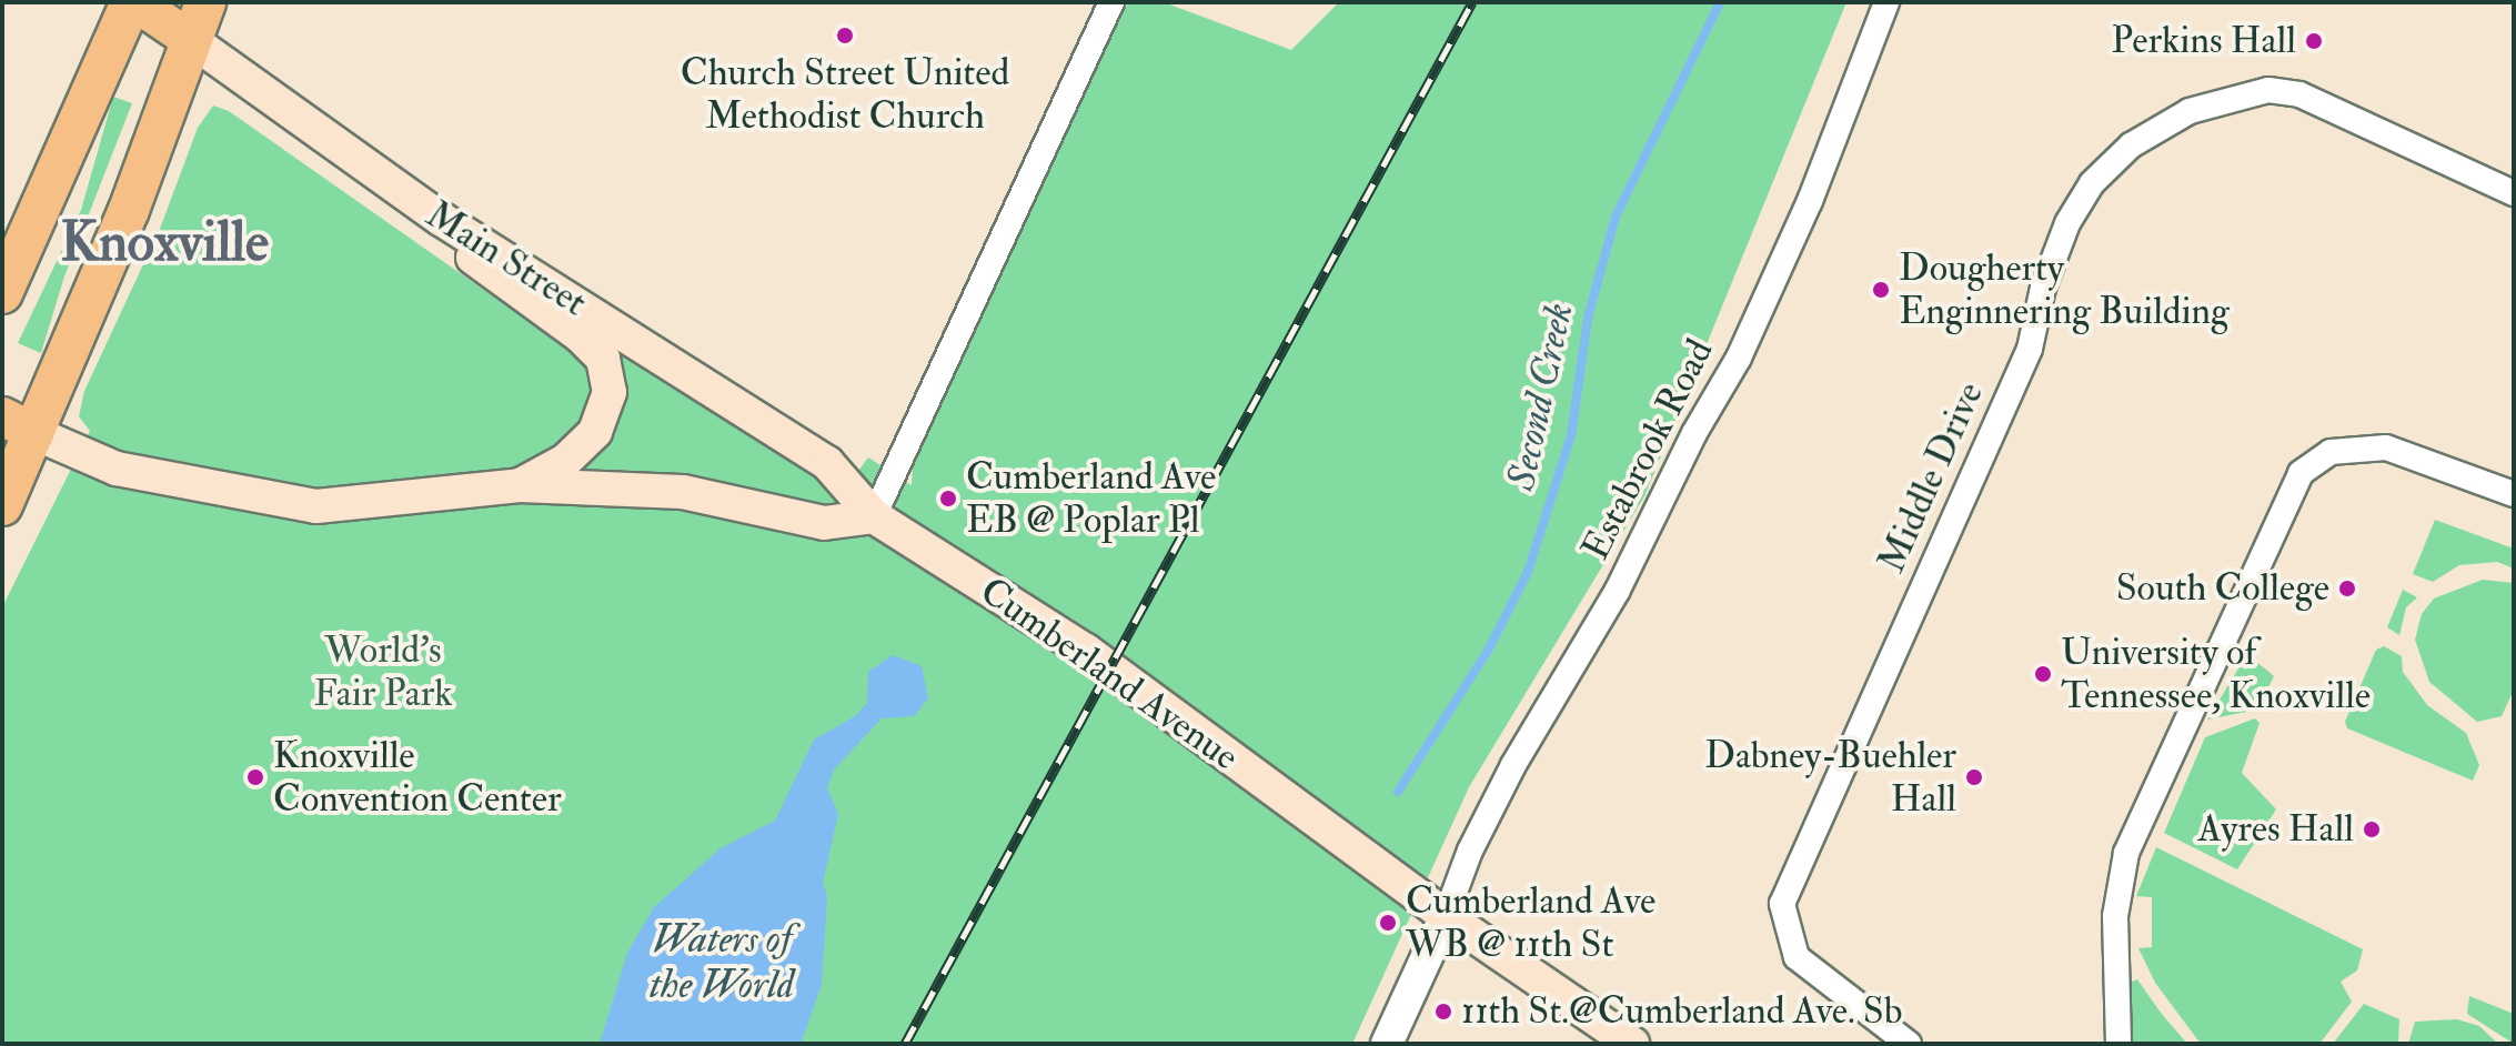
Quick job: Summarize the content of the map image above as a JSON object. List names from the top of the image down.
{
  "streets": {
    "main road": ["Main Street", "Cumberland Avenue"],
    "street": ["Estabrook Road", "Middle Drive"]
  },
  "crossings": [
    ["Main Street", "Cumberland Avenue"],
    ["Estabrook Road", "Cumberland Avenue"]
  ],
  "districts": ["Knoxville"],
  "water": ["Second Creek", "Waters of the World"],
  "parks": ["World's Fair Park"],
  "places": [
    "Church Street United Methodist Church",
    "Perkins Hall",
    "Dougherty Enginnering Building",
    "Cumberland Ave EB @ Poplar Pl",
    "South College",
    "University of Tennessee, Knoxville",
    "Knoxville Convention Center",
    "Dabney-Buehler Hall",
    "Ayres Hall",
    "Cumberland Ave WB @ 11th St",
    "11th St.@Cumberland Ave. Sb"
  ]
}
